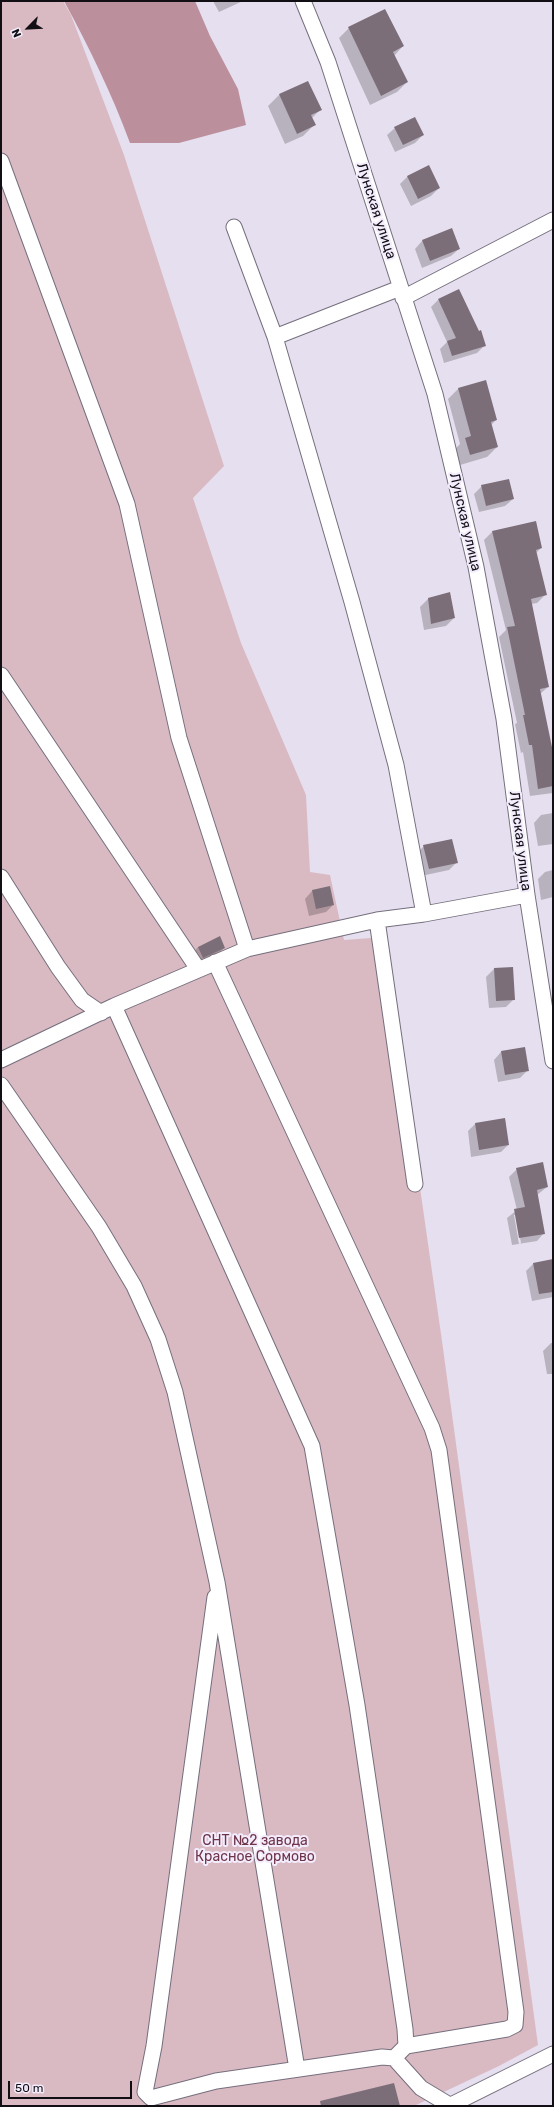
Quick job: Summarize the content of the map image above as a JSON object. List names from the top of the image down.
{
  "streets": {
    "street": ["Лунская улица"]
  },
  "parks": ["СНТ №2 завода Красное Сормово"],
  "scale_bar": "50 m",
  "north": "bottom left"
}
